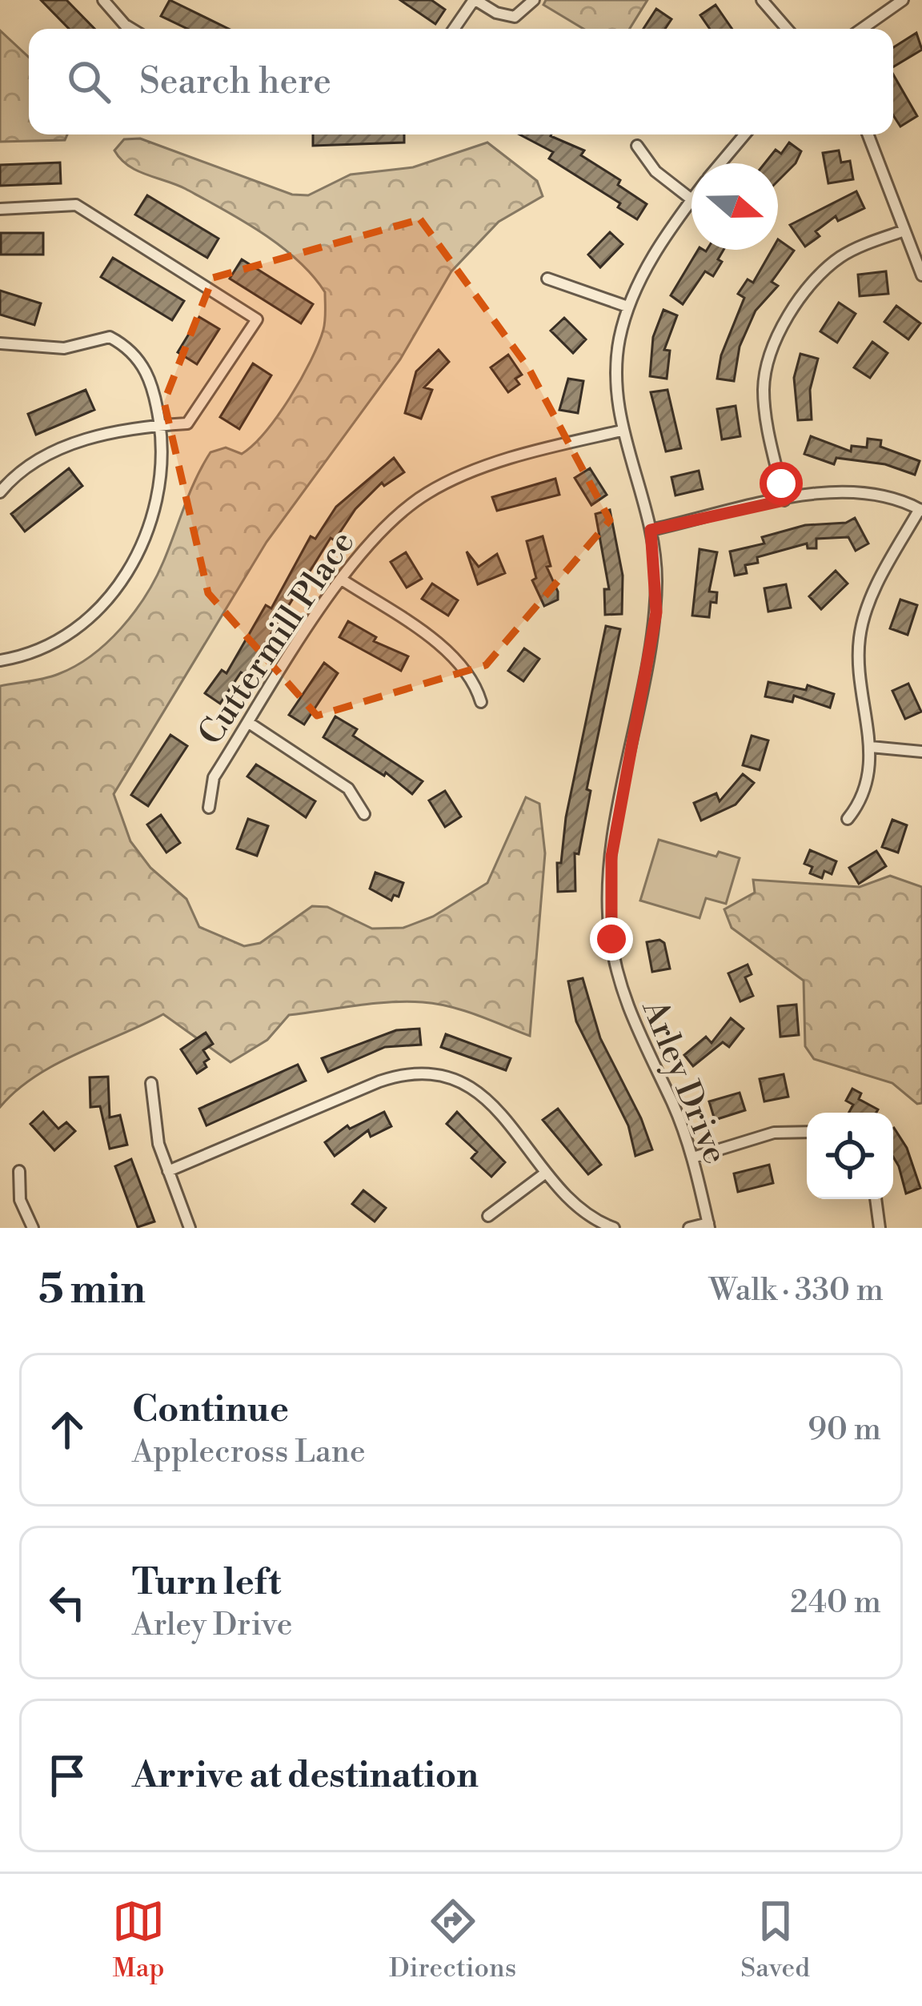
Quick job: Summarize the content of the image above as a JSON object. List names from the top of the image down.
{
  "streets": {
    "street": ["Cuttermill Place", "Arley Drive"]
  },
  "crossings": [
    ["Cuttermill Place", "Arley Drive"]
  ],
  "north": "right",
  "page": {
    "search": "Search here",
    "heading": ["5 min", "Walk · 330 m"],
    "list": [
      ["Continue", "Applecross Lane", "90 m"],
      ["Turn left", "Arley Drive", "240 m"],
      "Arrive at destination"
    ],
    "nav": ["Map", "Directions", "Saved"]
  }
}
